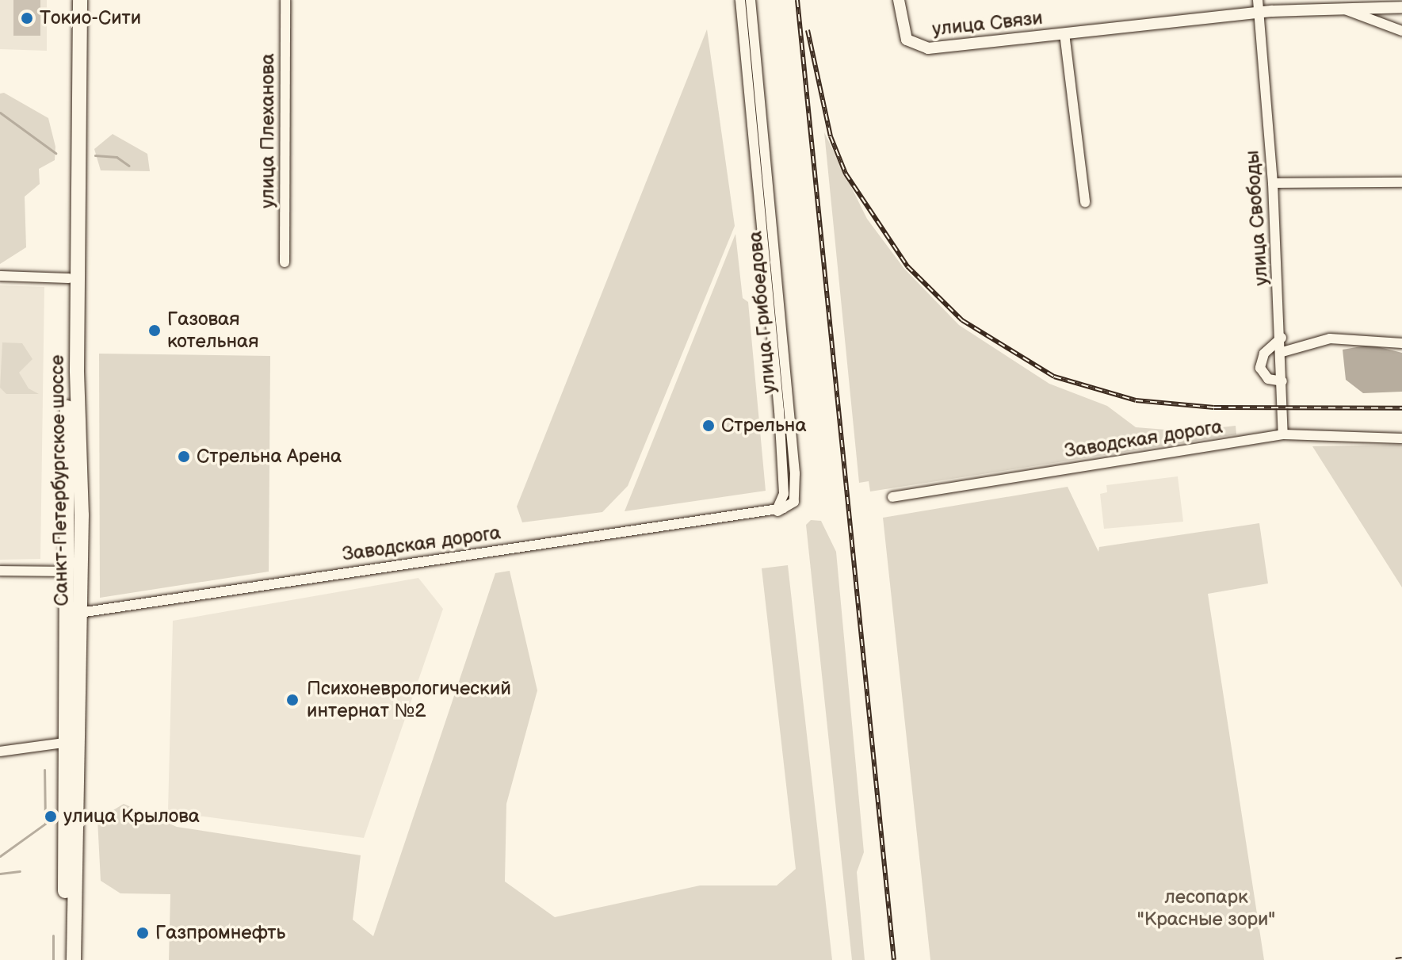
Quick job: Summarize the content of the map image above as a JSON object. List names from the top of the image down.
{
  "streets": {
    "main road": ["Санкт-Петербургское шоссе"],
    "street": [
      "улица Связи",
      "улица Плеханова",
      "улица Свободы",
      "улица Грибоедова",
      "Заводская дорога"
    ]
  },
  "crossings": [
    ["улица Связи", "улица Свободы"],
    ["улица Свободы", "Заводская дорога"],
    ["улица Грибоедова", "Заводская дорога"],
    ["Заводская дорога", "Санкт-Петербургское шоссе"]
  ],
  "parks": ["лесопарк \"Красные зори\""],
  "places": [
    "Токио-Сити",
    "Газовая котельная",
    "Стрельна",
    "Стрельна Арена",
    "Психоневрологический интернат №2",
    "улица Крылова",
    "Газпромнефть"
  ]
}
